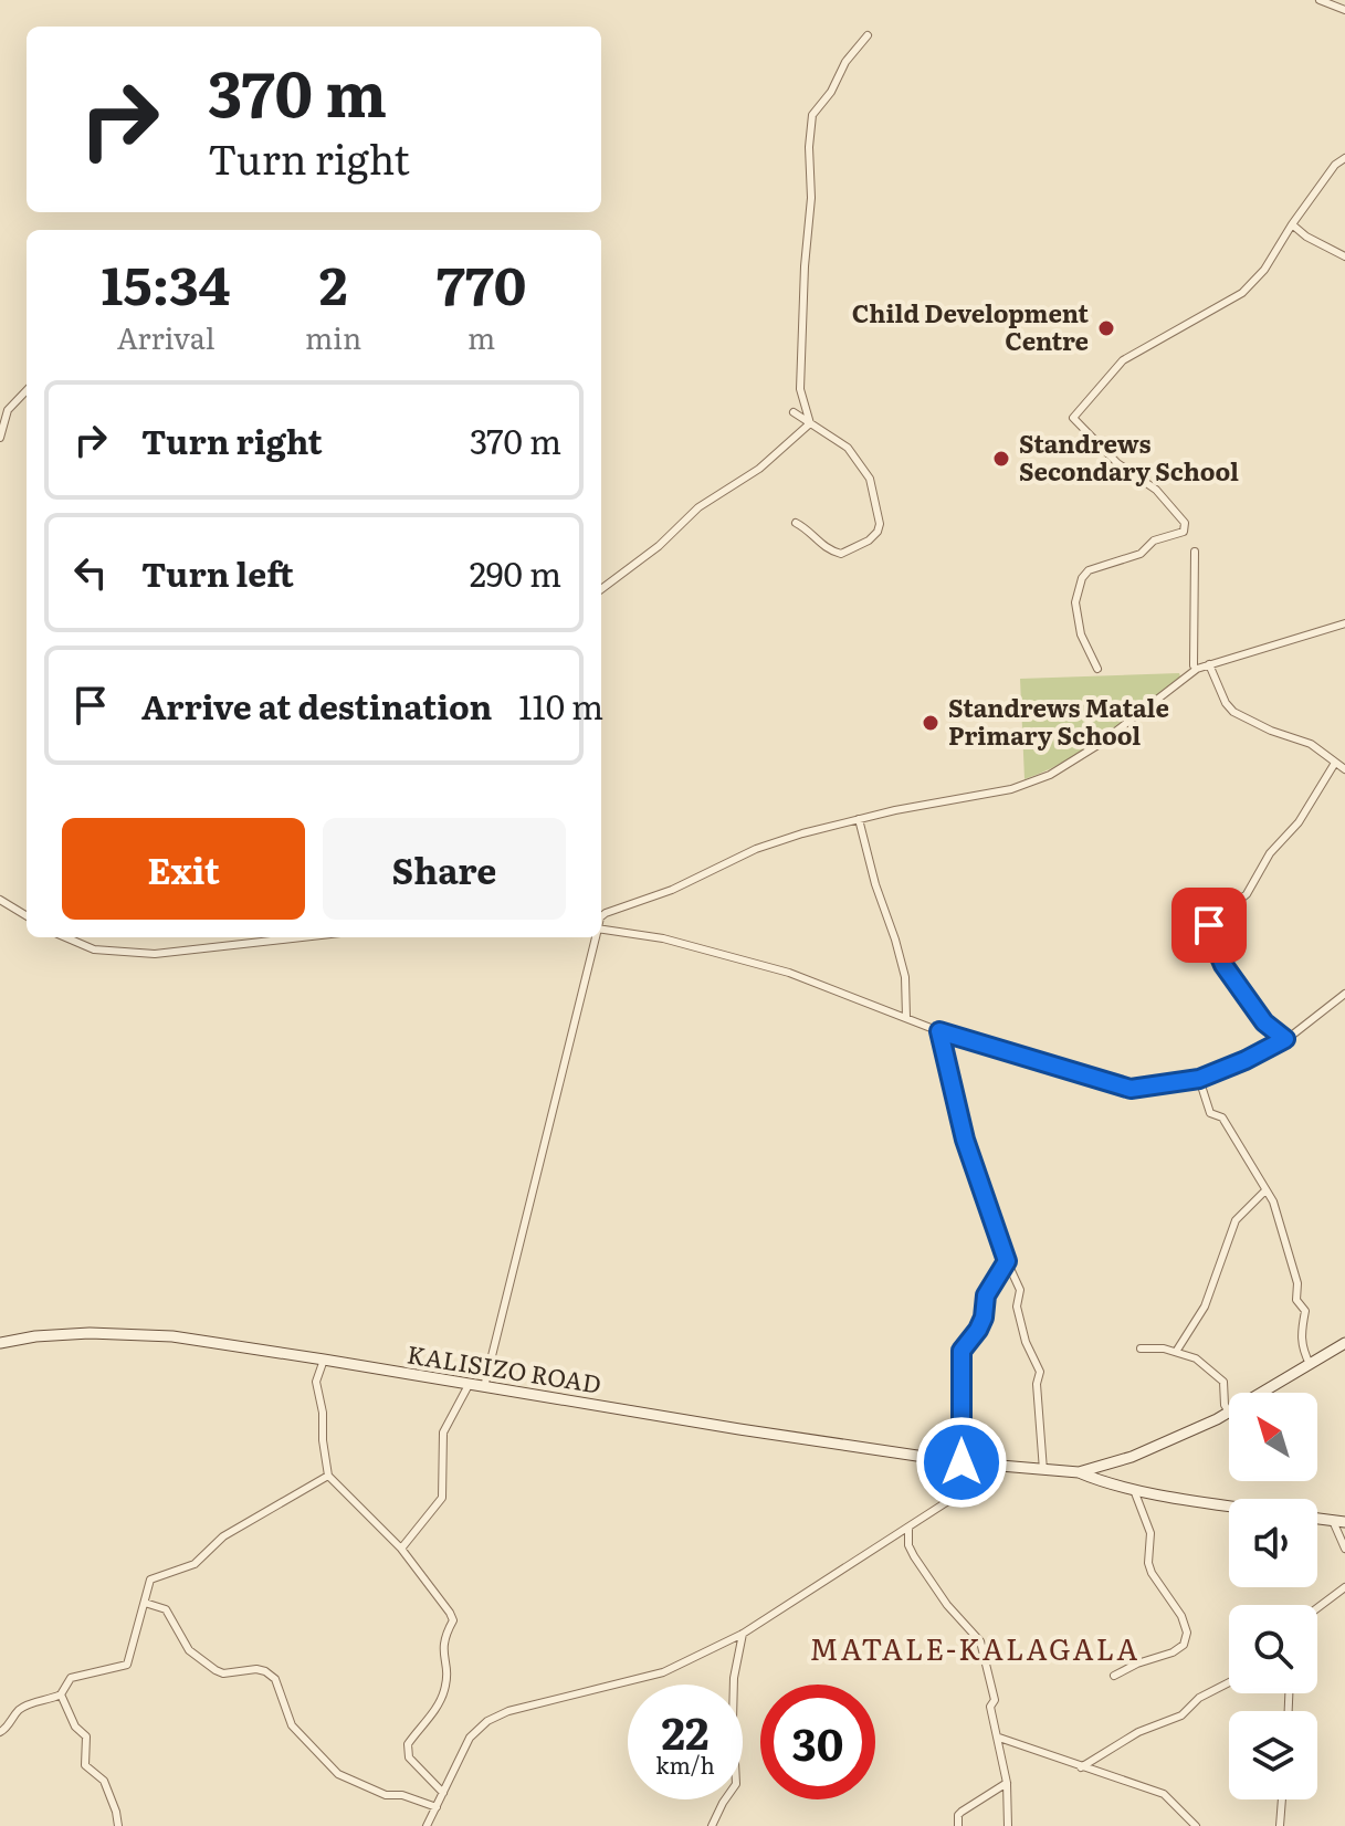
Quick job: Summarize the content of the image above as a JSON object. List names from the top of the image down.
{
  "streets": {
    "street": ["KALISIZO ROAD"]
  },
  "districts": ["MATALE-KALAGALA"],
  "places": ["Child Development Centre", "Standrews Secondary School", "Standrews Matale Primary School"],
  "north": "top left",
  "page": {
    "turn": ["370 m", "Turn right"],
    "eta": [
      "15:34",
      "Arrival",
      "2",
      "min",
      "770",
      "m"
    ],
    "list": [
      {
        "name": "Turn right",
        "value": "370 m"
      },
      {
        "name": "Turn left",
        "value": "290 m"
      },
      {
        "name": "Arrive at destination",
        "value": "110 m"
      }
    ],
    "buttons": ["Exit", "Share"],
    "speed": "22 km/h",
    "limit": "30"
  }
}
